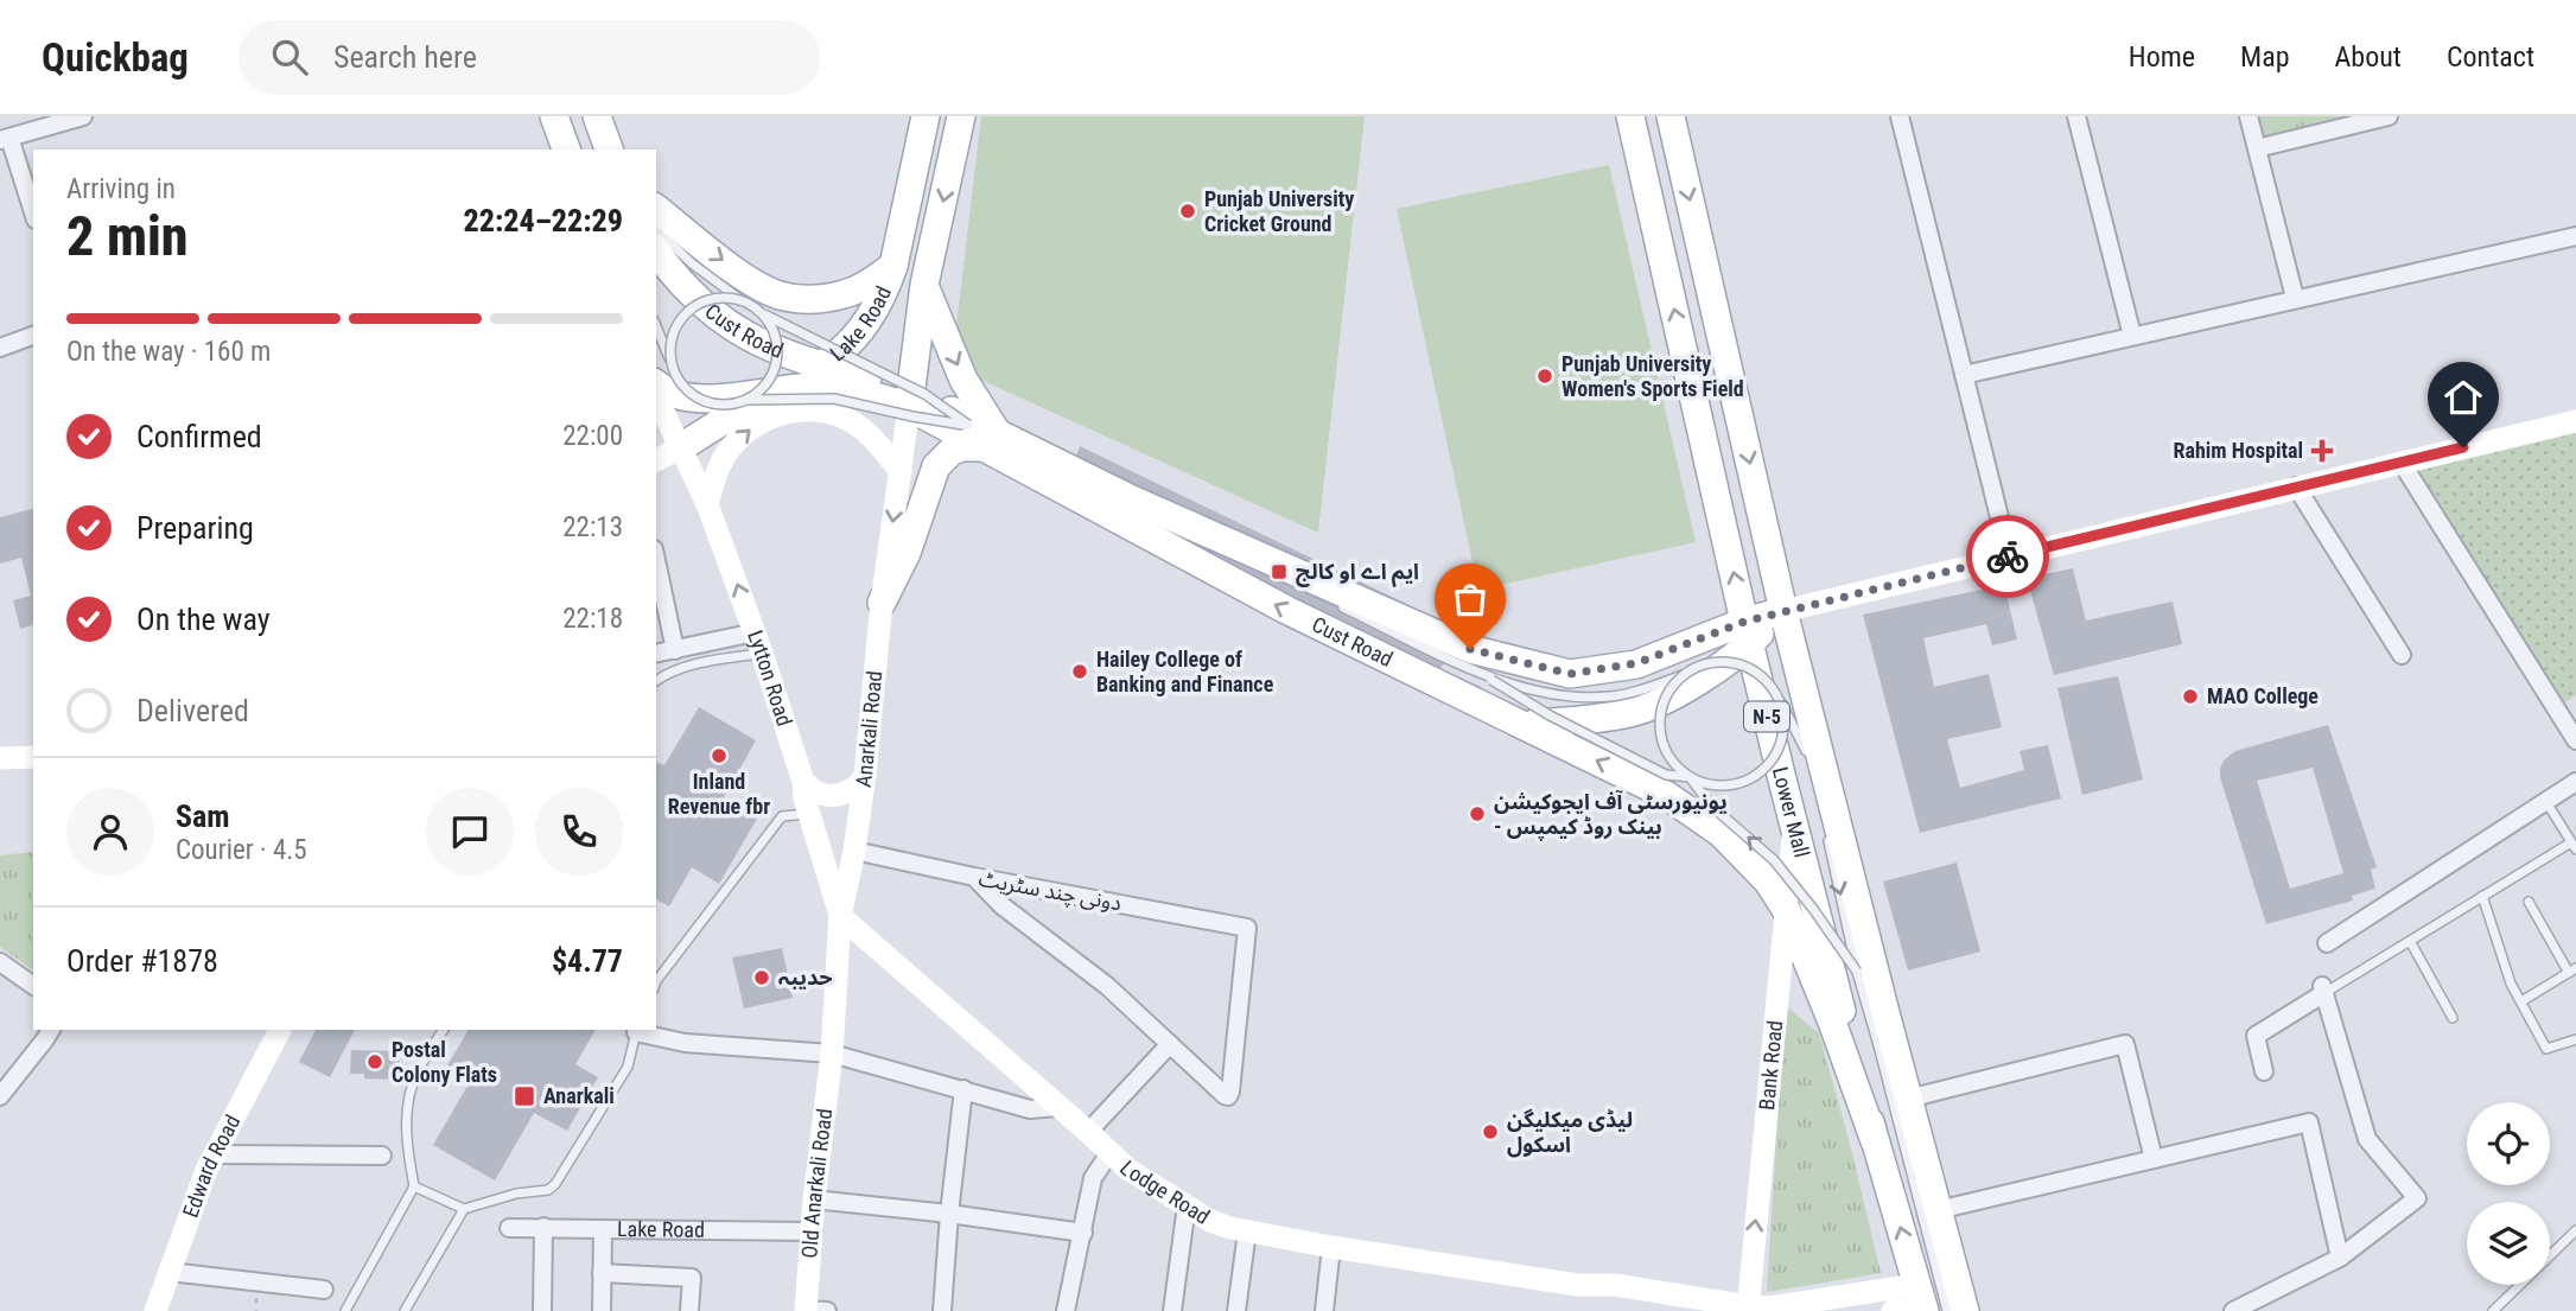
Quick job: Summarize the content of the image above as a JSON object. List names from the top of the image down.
{
  "streets": {
    "main road": [
      "Lake Road",
      "Cust Road",
      "N-5",
      "Lower Mall"
    ],
    "street": [
      "Lytton Road",
      "Anarkali Road",
      "دونی چند سٹریٹ",
      "Bank Road",
      "Edward Road",
      "Old Anarkali Road",
      "Lodge Road"
    ]
  },
  "crossings": [
    ["Lake Road", "Cust Road"],
    ["Lake Road", "Lytton Road"],
    ["Lake Road", "Old Anarkali Road"],
    ["Cust Road", "Anarkali Road"],
    ["Cust Road", "Lower Mall"],
    ["Cust Road", "Bank Road"],
    ["Lytton Road", "Anarkali Road"],
    ["Lytton Road", "Lodge Road"],
    ["Anarkali Road", "دونی چند سٹریٹ"],
    ["Anarkali Road", "Old Anarkali Road"],
    ["Anarkali Road", "Lodge Road"],
    ["Lower Mall", "Bank Road"],
    ["Lower Mall", "Lodge Road"],
    ["Bank Road", "Lodge Road"]
  ],
  "one_way": ["Bank Road"],
  "places": {
    "other": [
      "Punjab University Cricket Ground",
      "Punjab University Women's Sports Field",
      "Hailey College of Banking and Finance",
      "MAO College",
      "Inland Revenue fbr",
      "یونیورسٹی آف ایجوکیشن - بینک روڈ کیمپس",
      "حدیبہ",
      "Postal Colony Flats",
      "لیڈی میکلیگن اسکول"
    ],
    "health": ["Rahim Hospital"],
    "transit": ["ایم اے او کالج", "Anarkali"]
  },
  "page": {
    "header": "Quickbag",
    "search": "Search here",
    "nav": [
      "Home",
      "Map",
      "About",
      "Contact"
    ],
    "heading": ["2 min", "Arriving in", "22:24–22:29"],
    "panel": [
      "Sam",
      "Courier · 4.5",
      "Order #1878",
      "$4.77"
    ],
    "bar": "On the way · 160 m",
    "list": [
      ["Confirmed", "22:00"],
      ["Preparing", "22:13"],
      ["On the way", "22:18"],
      "Delivered"
    ]
  }
}
